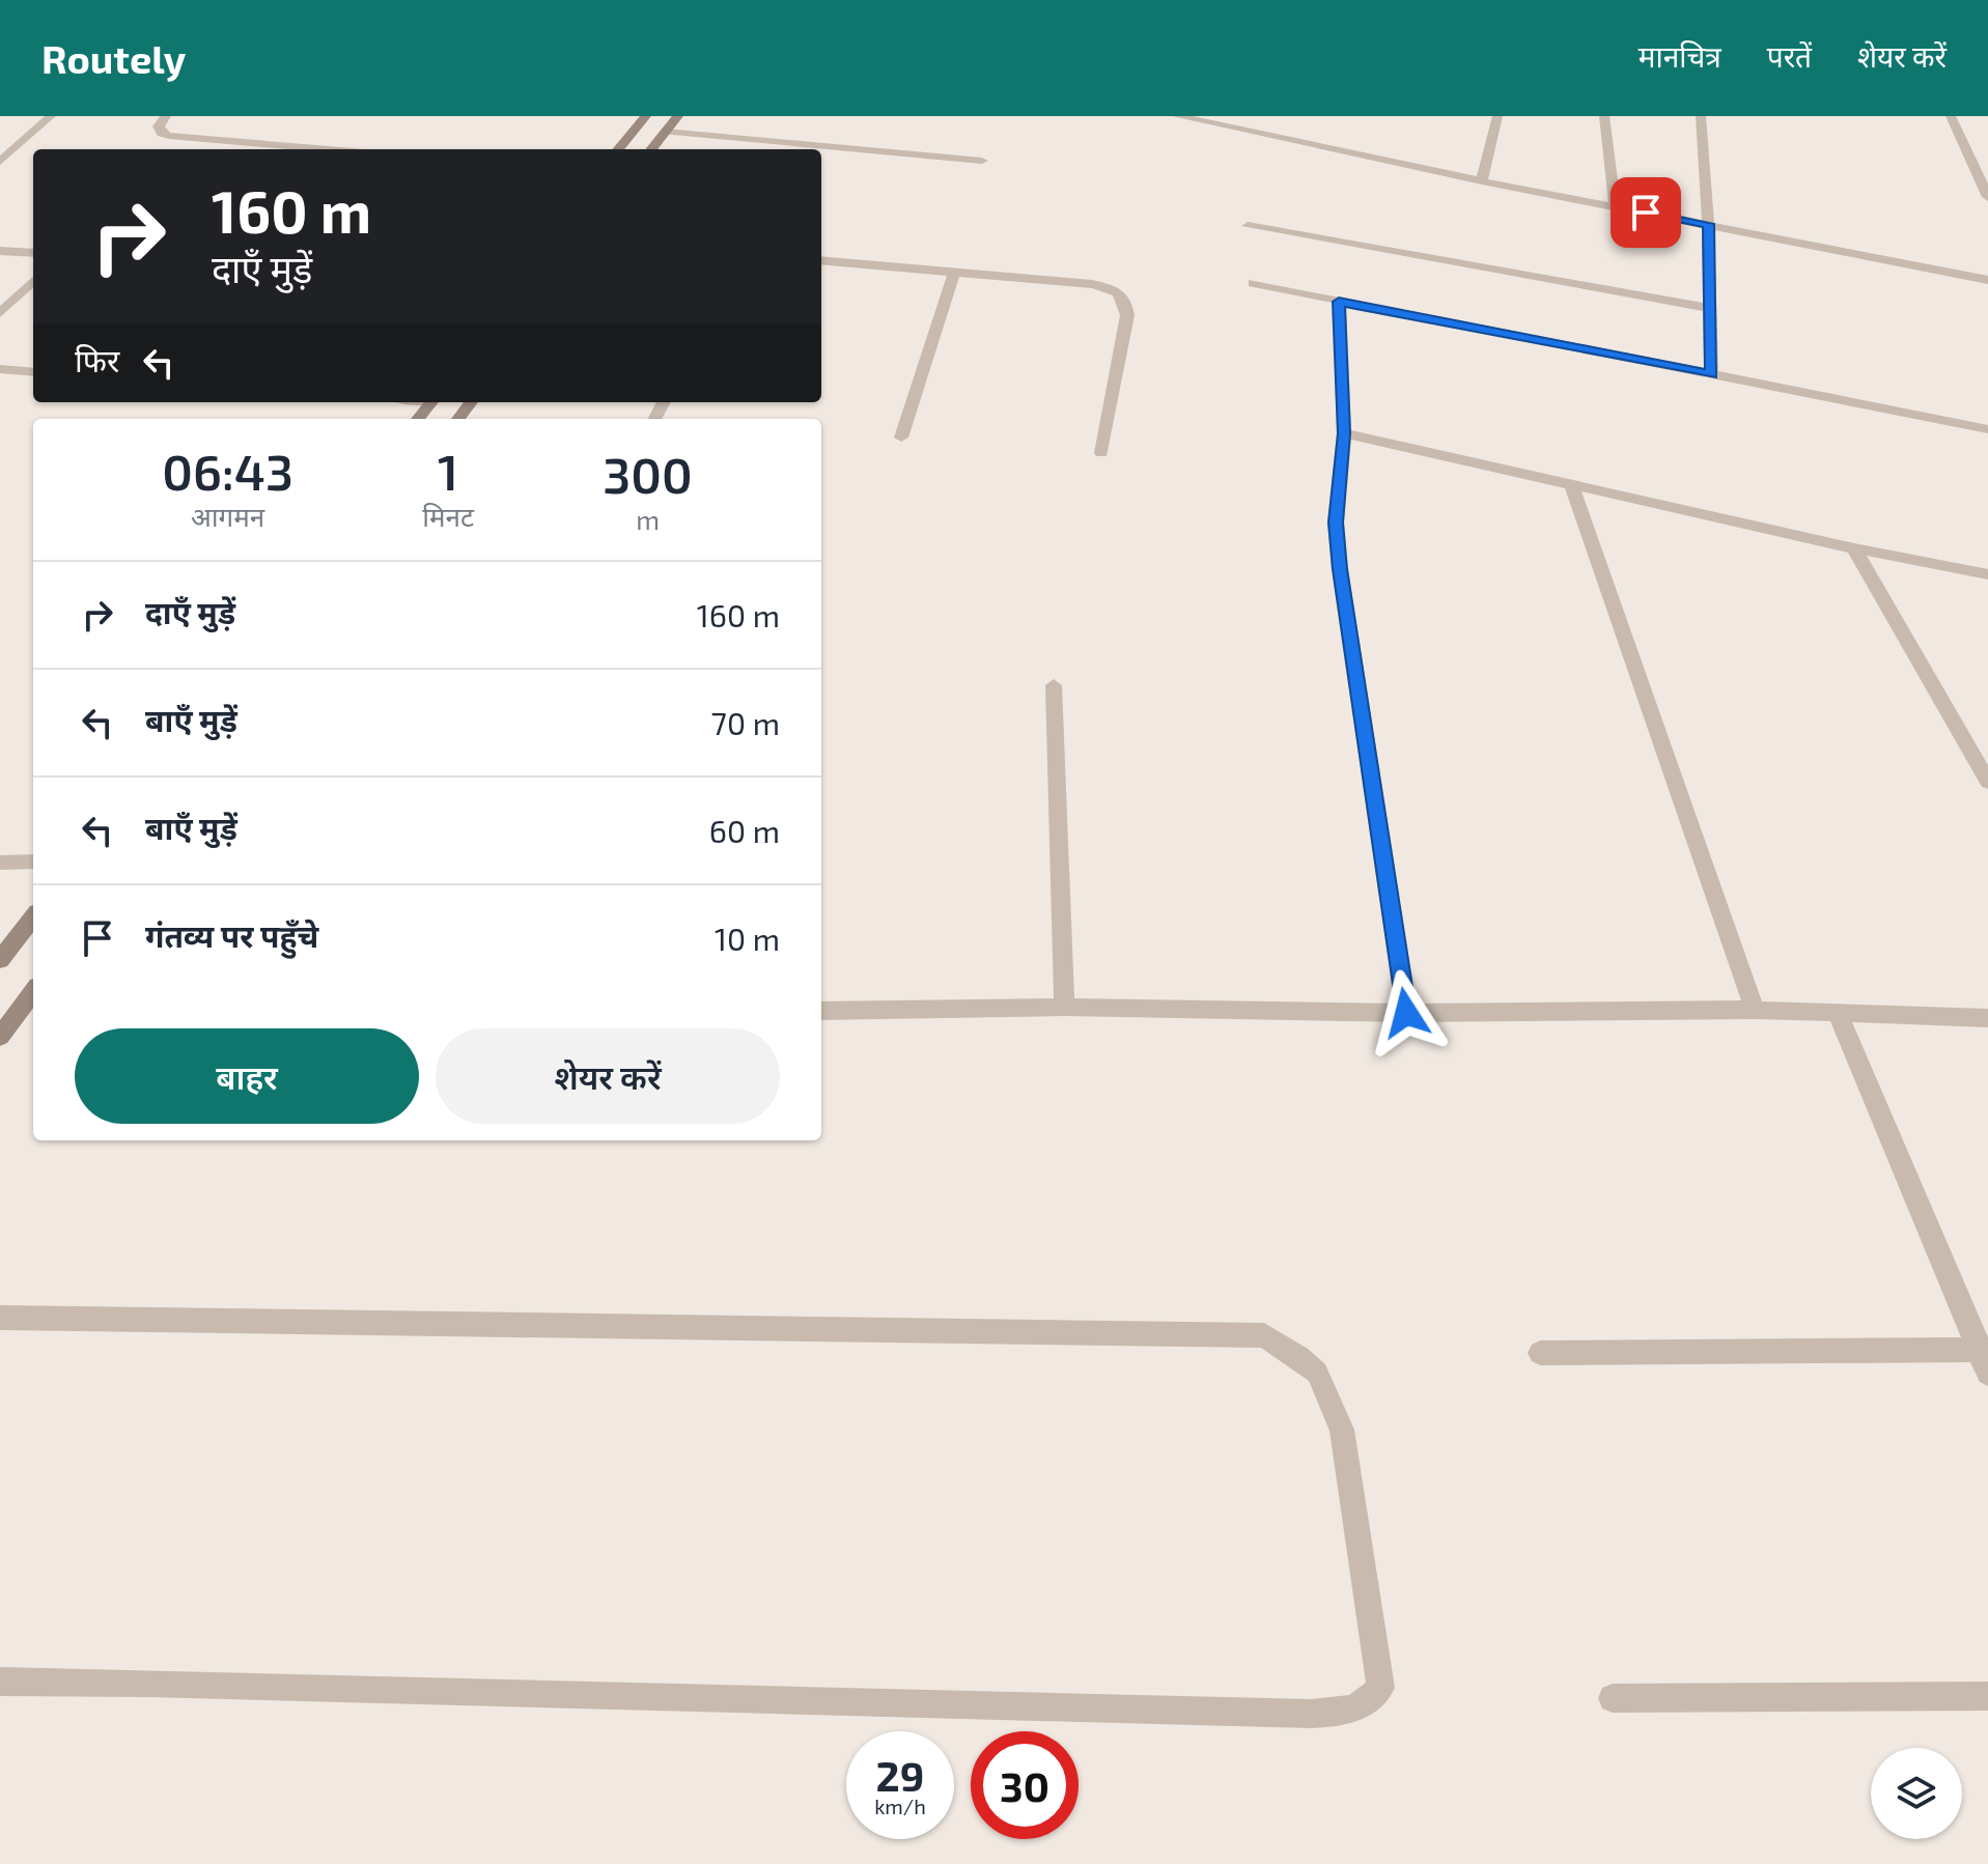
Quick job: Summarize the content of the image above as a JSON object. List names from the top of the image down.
{
  "page": {
    "header": "Routely",
    "nav": ["मानचित्र", "परतें", "शेयर करें"],
    "turn": ["160 m", "दाएँ मुड़ें"],
    "then": "फिर",
    "eta": [
      "06:43",
      "आगमन",
      "1",
      "मिनट",
      "300",
      "m"
    ],
    "list": [
      {
        "name": "दाएँ मुड़ें",
        "value": "160 m"
      },
      {
        "name": "बाएँ मुड़ें",
        "value": "70 m"
      },
      {
        "name": "बाएँ मुड़ें",
        "value": "60 m"
      },
      {
        "name": "गंतव्य पर पहुँचे",
        "value": "10 m"
      }
    ],
    "buttons": ["बाहर", "शेयर करें"],
    "speed": "29 km/h",
    "limit": "30"
  }
}
